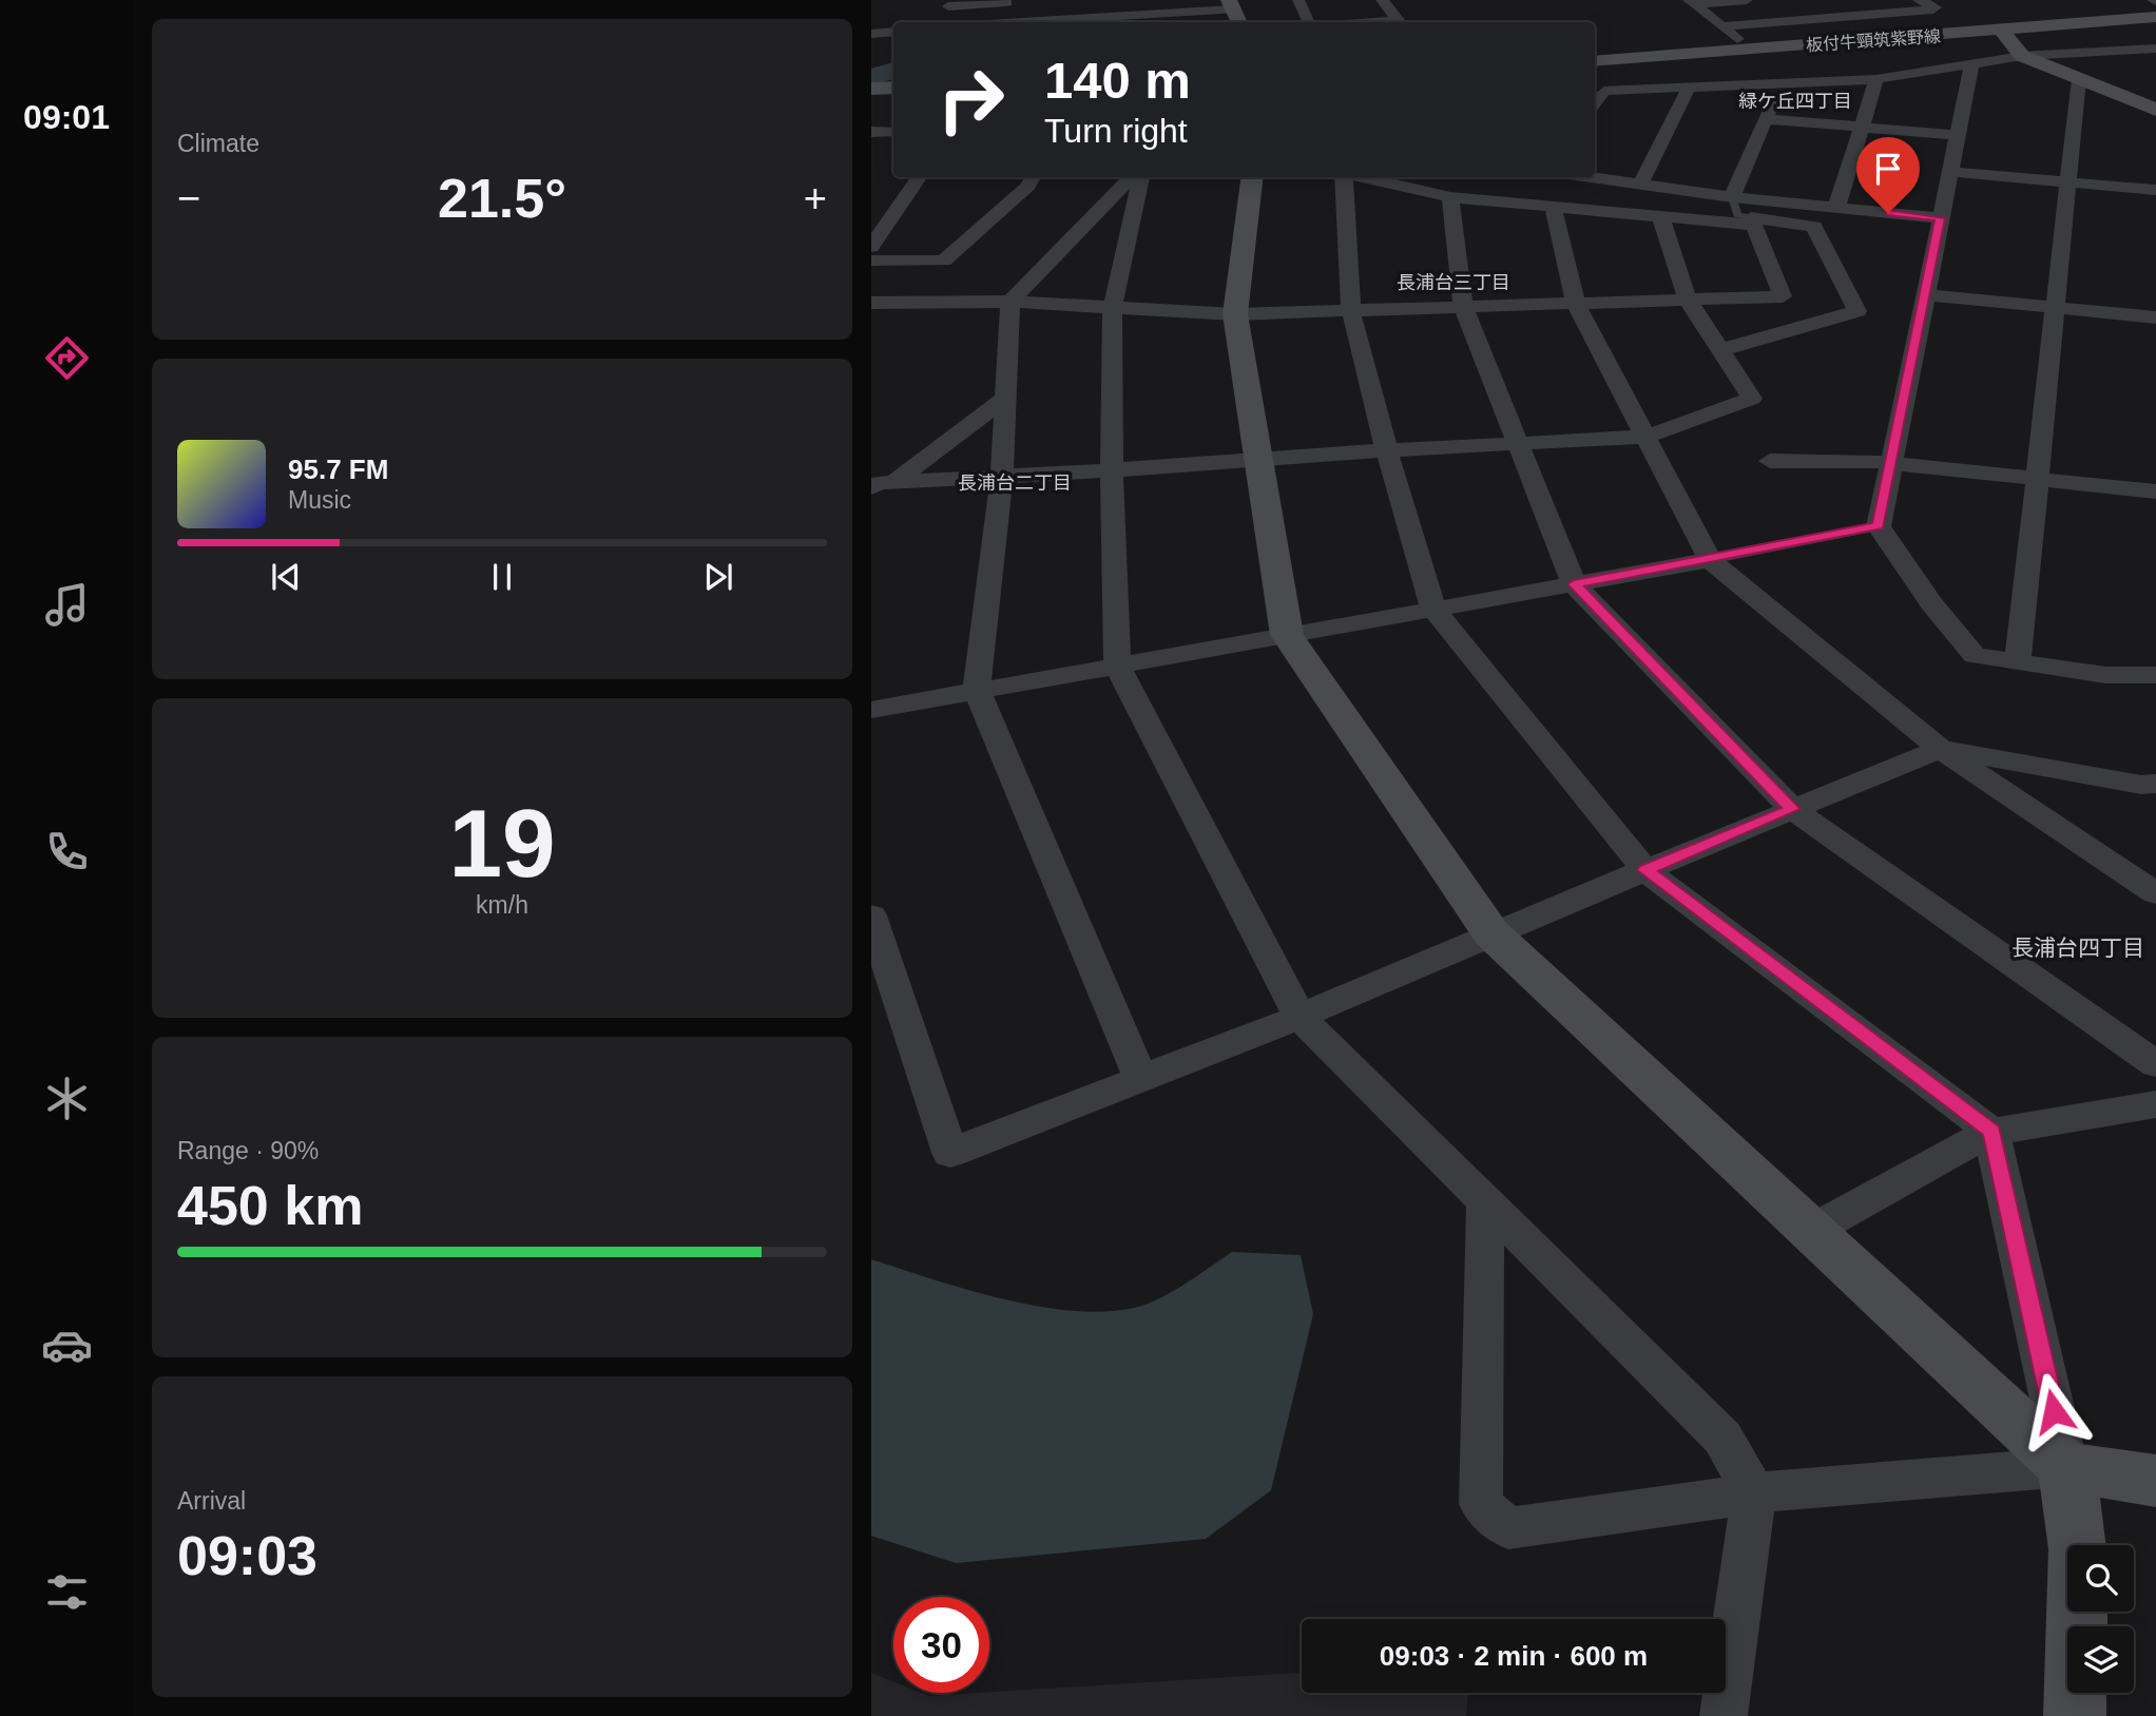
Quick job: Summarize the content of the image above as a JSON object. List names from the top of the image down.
{
  "streets": {
    "street": ["板付牛頸筑紫野線"]
  },
  "districts": [
    "緑ケ丘四丁目",
    "長浦台三丁目",
    "長浦台二丁目",
    "長浦台四丁目"
  ],
  "page": {
    "tabs": "09:01",
    "tile": [
      "Climate",
      ["19", "km/h"],
      ["Range · 90%", "450 km"],
      ["Arrival", "09:03"]
    ],
    "turn": ["140 m", "Turn right"],
    "heat": ["−", "21.5°", "+"],
    "song": ["95.7 FM", "Music"],
    "limit": "30",
    "trip": "09:03 · 2 min · 600 m"
  }
}
